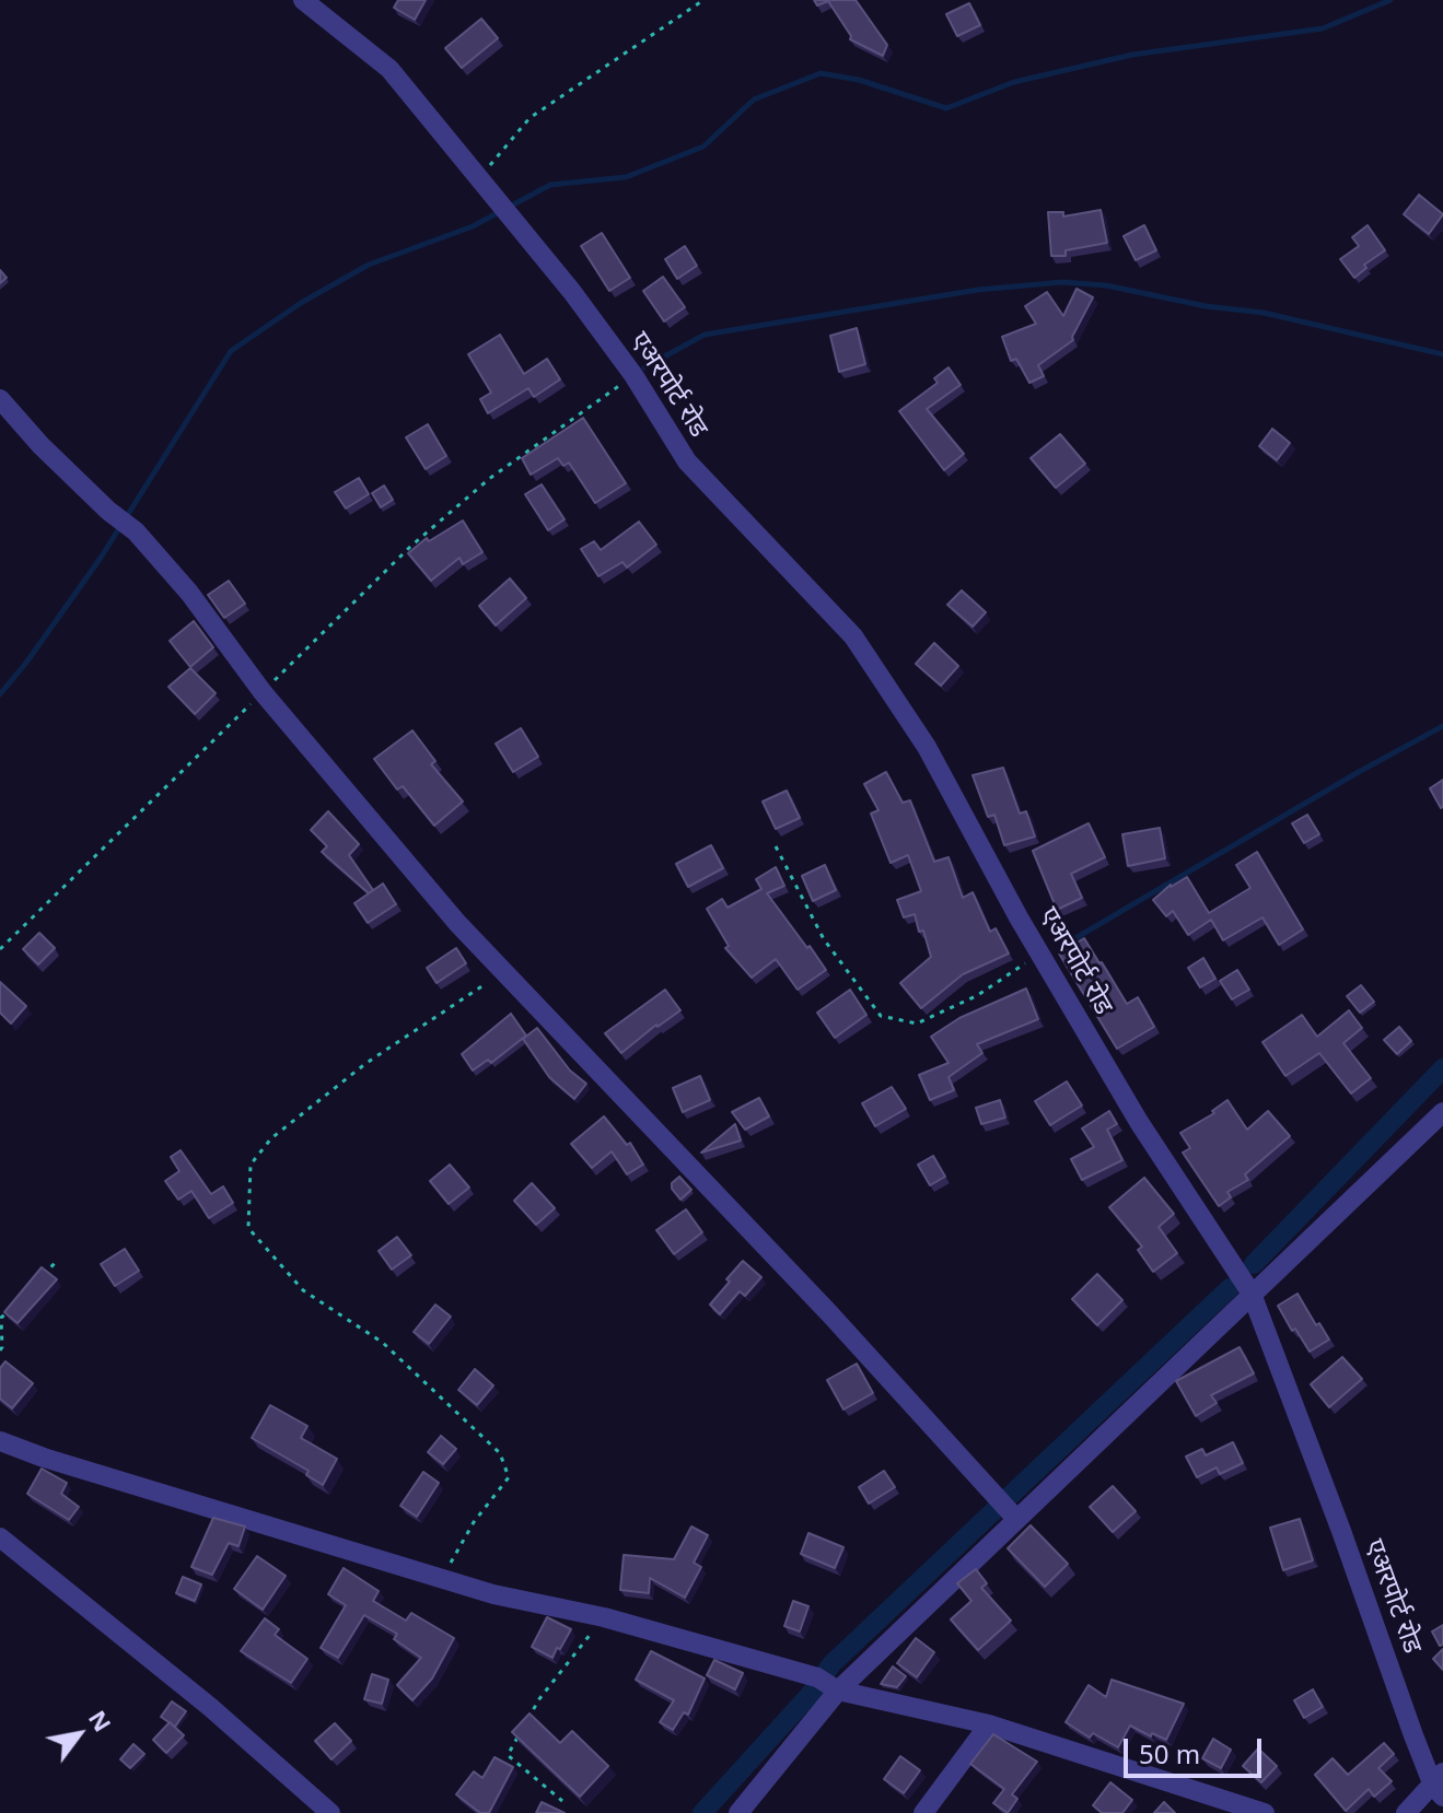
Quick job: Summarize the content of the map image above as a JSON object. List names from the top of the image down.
{
  "streets": {
    "street": ["एअरपोर्ट रोड"]
  },
  "scale_bar": "50 m",
  "north": "top right"
}
